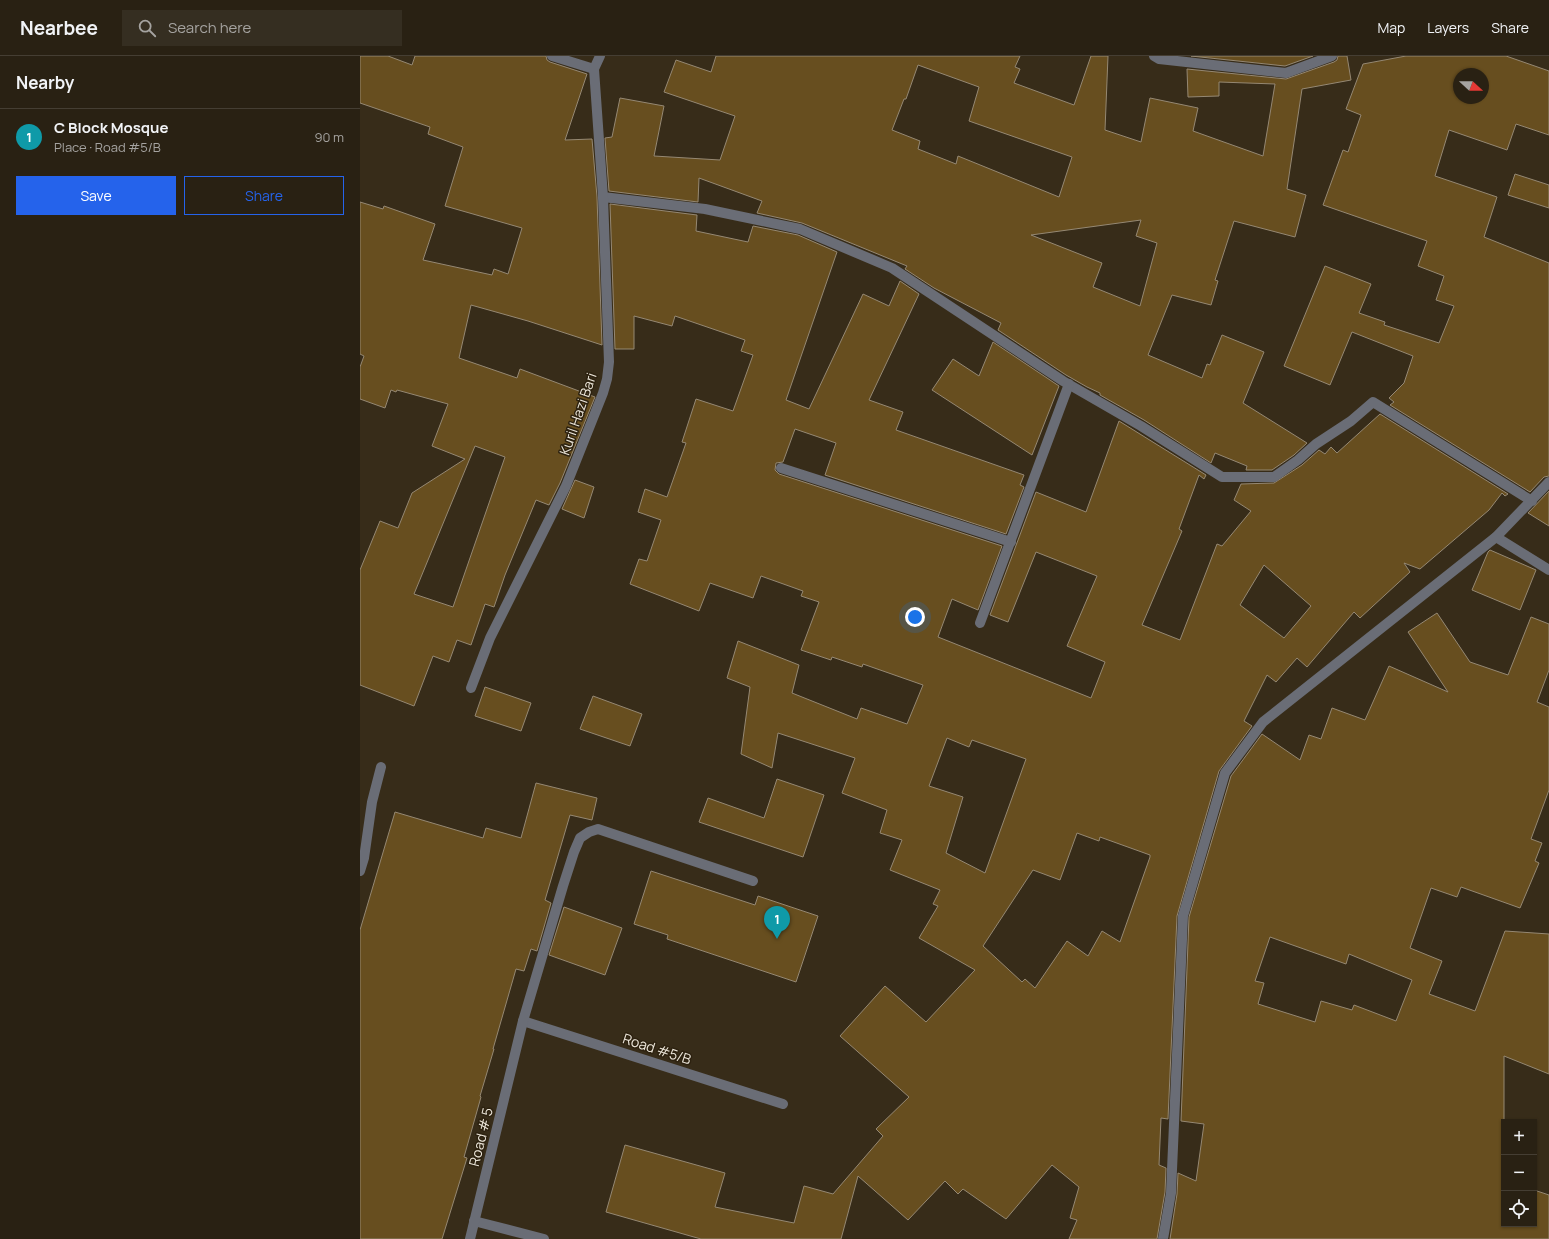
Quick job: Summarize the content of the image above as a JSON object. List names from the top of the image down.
{
  "streets": {
    "street": ["Kuril Hazi Bari", "Road #5/B", "Road # 5"]
  },
  "crossings": [
    ["Road #5/B", "Road # 5"]
  ],
  "north": "right",
  "page": {
    "header": "Nearbee",
    "search": "Search here",
    "nav": ["Map", "Layers", "Share"],
    "heading": "Nearby",
    "list": [
      {
        "mark": "1",
        "name": "C Block Mosque",
        "note": "Place · Road #5/B",
        "value": "90 m"
      }
    ],
    "buttons": ["Save", "Share"],
    "pins": "1",
    "map_buttons": ["+", "−"]
  }
}
